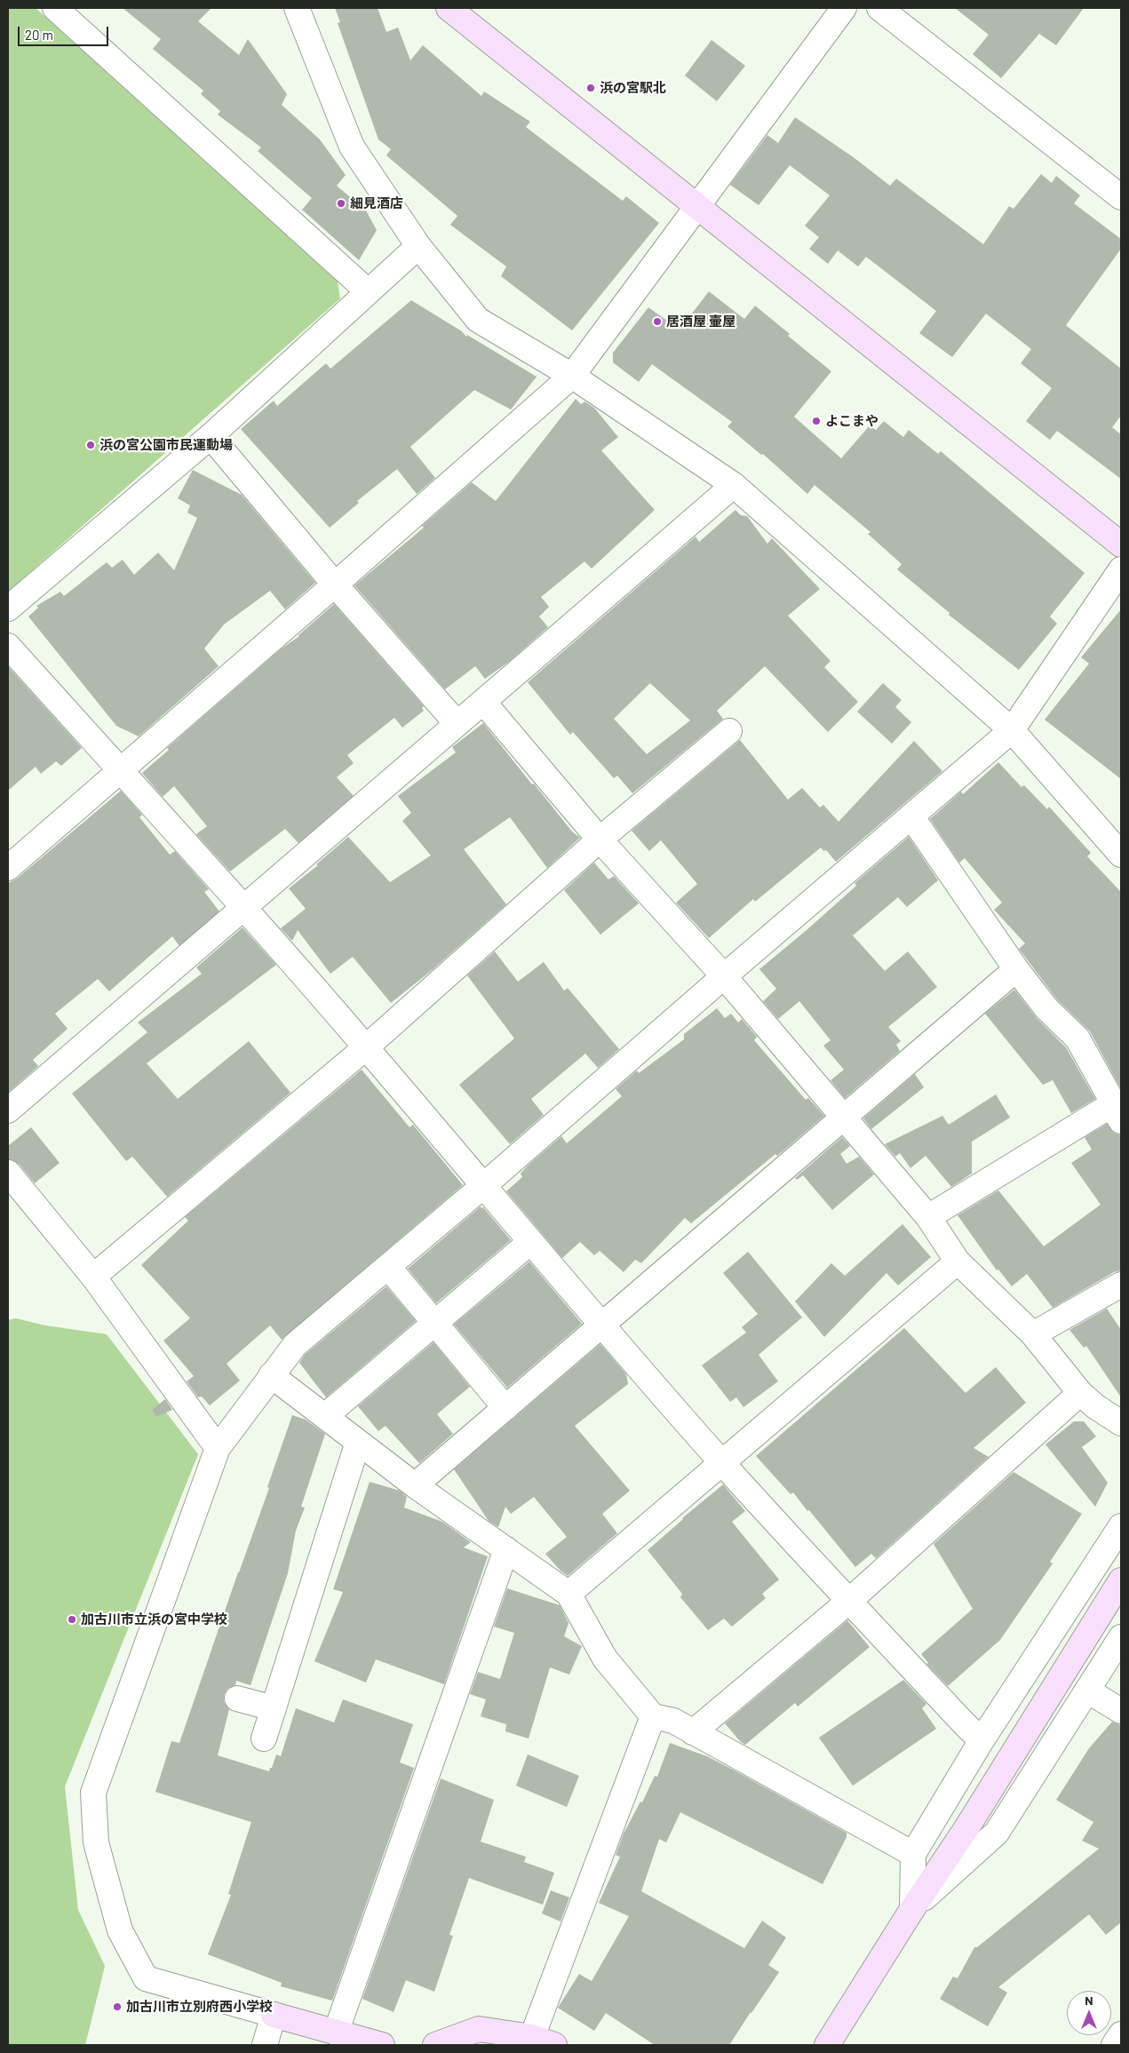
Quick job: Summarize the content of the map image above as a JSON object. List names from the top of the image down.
{
  "places": [
    "浜の宮駅北",
    "細見酒店",
    "居酒屋 壷屋",
    "よこまや",
    "浜の宮公園市民運動場",
    "加古川市立浜の宮中学校",
    "加古川市立別府西小学校"
  ],
  "scale_bar": "20 m",
  "north": "top"
}
